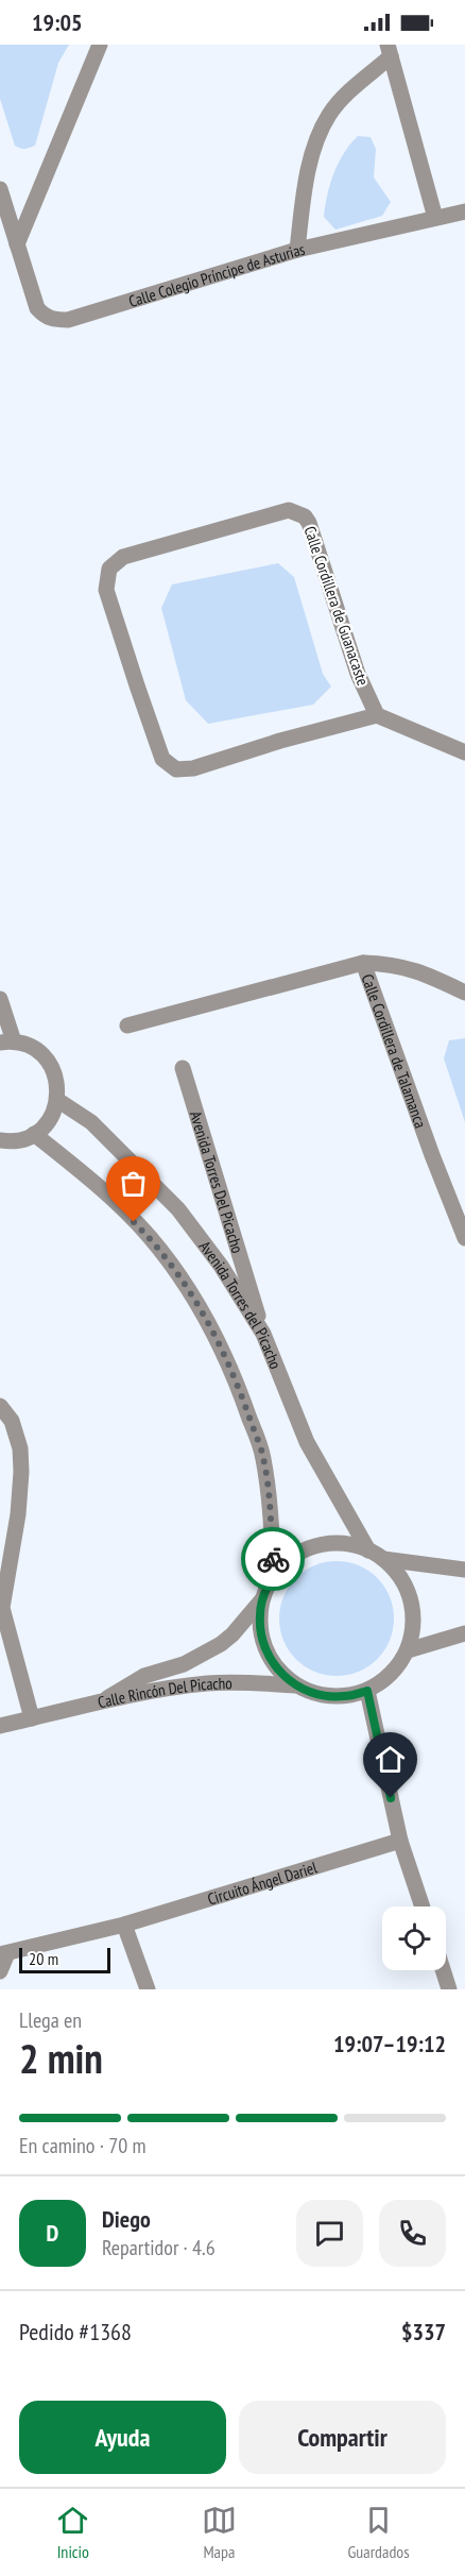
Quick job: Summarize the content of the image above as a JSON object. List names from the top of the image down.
{
  "streets": {
    "street": [
      "Calle Colegio Príncipe de Asturias",
      "Calle Cordillera de Guanacaste",
      "Calle Cordillera de Talamanca",
      "Avenida Torres Del Picacho",
      "Avenida Torres del Picacho",
      "Calle Rincón Del Picacho",
      "Circuito Ángel Dariel"
    ]
  },
  "crossings": [
    ["Avenida Torres Del Picacho", "Avenida Torres del Picacho"],
    ["Avenida Torres del Picacho", "Calle Rincón Del Picacho"]
  ],
  "scale_bar": "20 m",
  "page": {
    "status": "19:05",
    "scale": "20 m",
    "heading": ["2 min", "Llega en", "19:07–19:12"],
    "panel": [
      "Diego",
      "Repartidor · 4.6",
      "Pedido #1368",
      "$337"
    ],
    "bar": "En camino · 70 m",
    "round": "D",
    "buttons": ["Ayuda", "Compartir"],
    "tabs": ["Inicio", "Mapa", "Guardados"]
  }
}
